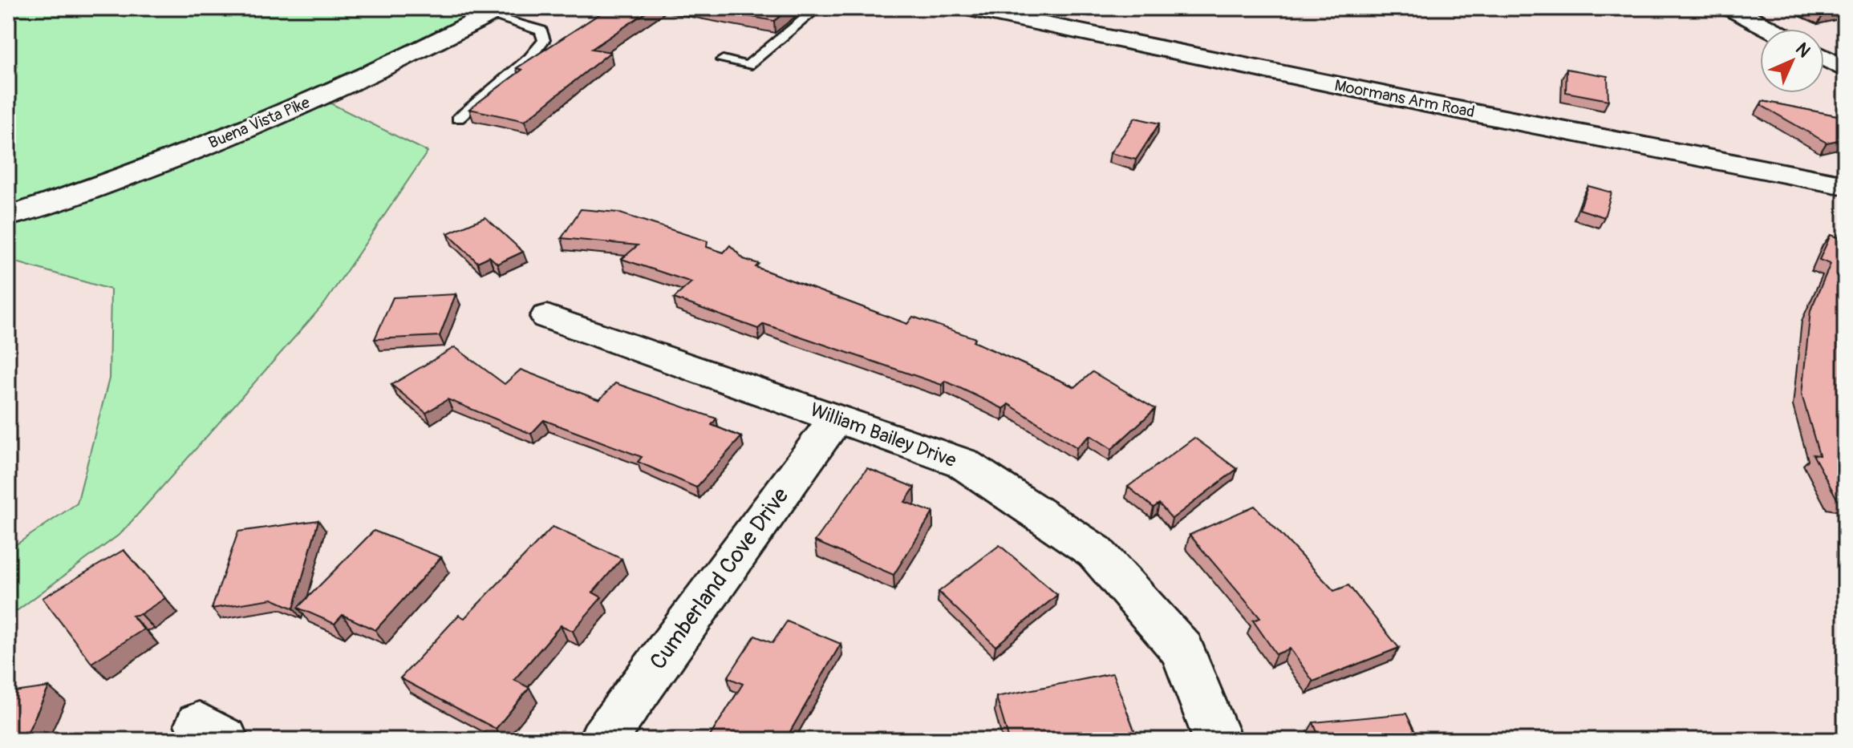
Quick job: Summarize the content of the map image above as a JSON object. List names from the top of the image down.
{
  "streets": {
    "street": [
      "Moormans Arm Road",
      "Buena Vista Pike",
      "William Bailey Drive",
      "Cumberland Cove Drive"
    ]
  },
  "crossings": [
    ["William Bailey Drive", "Cumberland Cove Drive"]
  ],
  "north": "top right"
}
